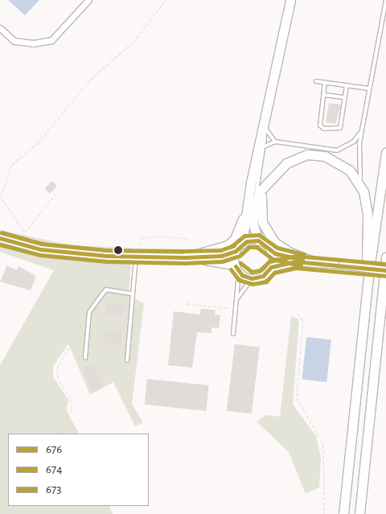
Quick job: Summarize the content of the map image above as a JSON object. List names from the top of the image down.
{
  "lines": ["transit line 673", "transit line 676", "transit line 674"],
  "legend": ["676", "674", "673"]
}
